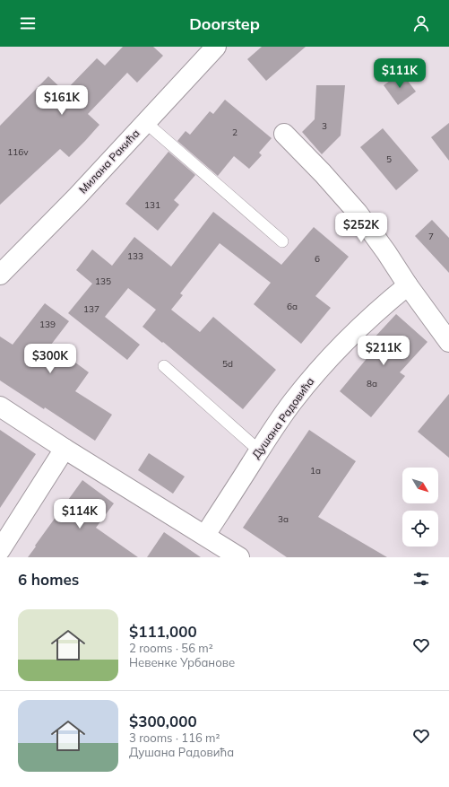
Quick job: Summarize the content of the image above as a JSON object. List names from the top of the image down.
{
  "streets": {
    "street": ["Милана Ракића", "Душана Радовића"]
  },
  "house_numbers": [
    "3",
    "2",
    "116v",
    "5",
    "131",
    "7",
    "133",
    "6",
    "135",
    "6a",
    "137",
    "139",
    "5d",
    "8a",
    "1a",
    "3a"
  ],
  "north": "bottom right",
  "page": {
    "header": "Doorstep",
    "price": [
      "$111K",
      "$161K",
      "$252K",
      "$211K",
      "$300K",
      "$114K"
    ],
    "heading": "6 homes",
    "list": [
      {
        "name": "$111,000",
        "note": "2 rooms · 56 m² · Невенке Урбанове"
      },
      {
        "name": "$300,000",
        "note": "3 rooms · 116 m² · Душана Радовића"
      }
    ]
  }
}
